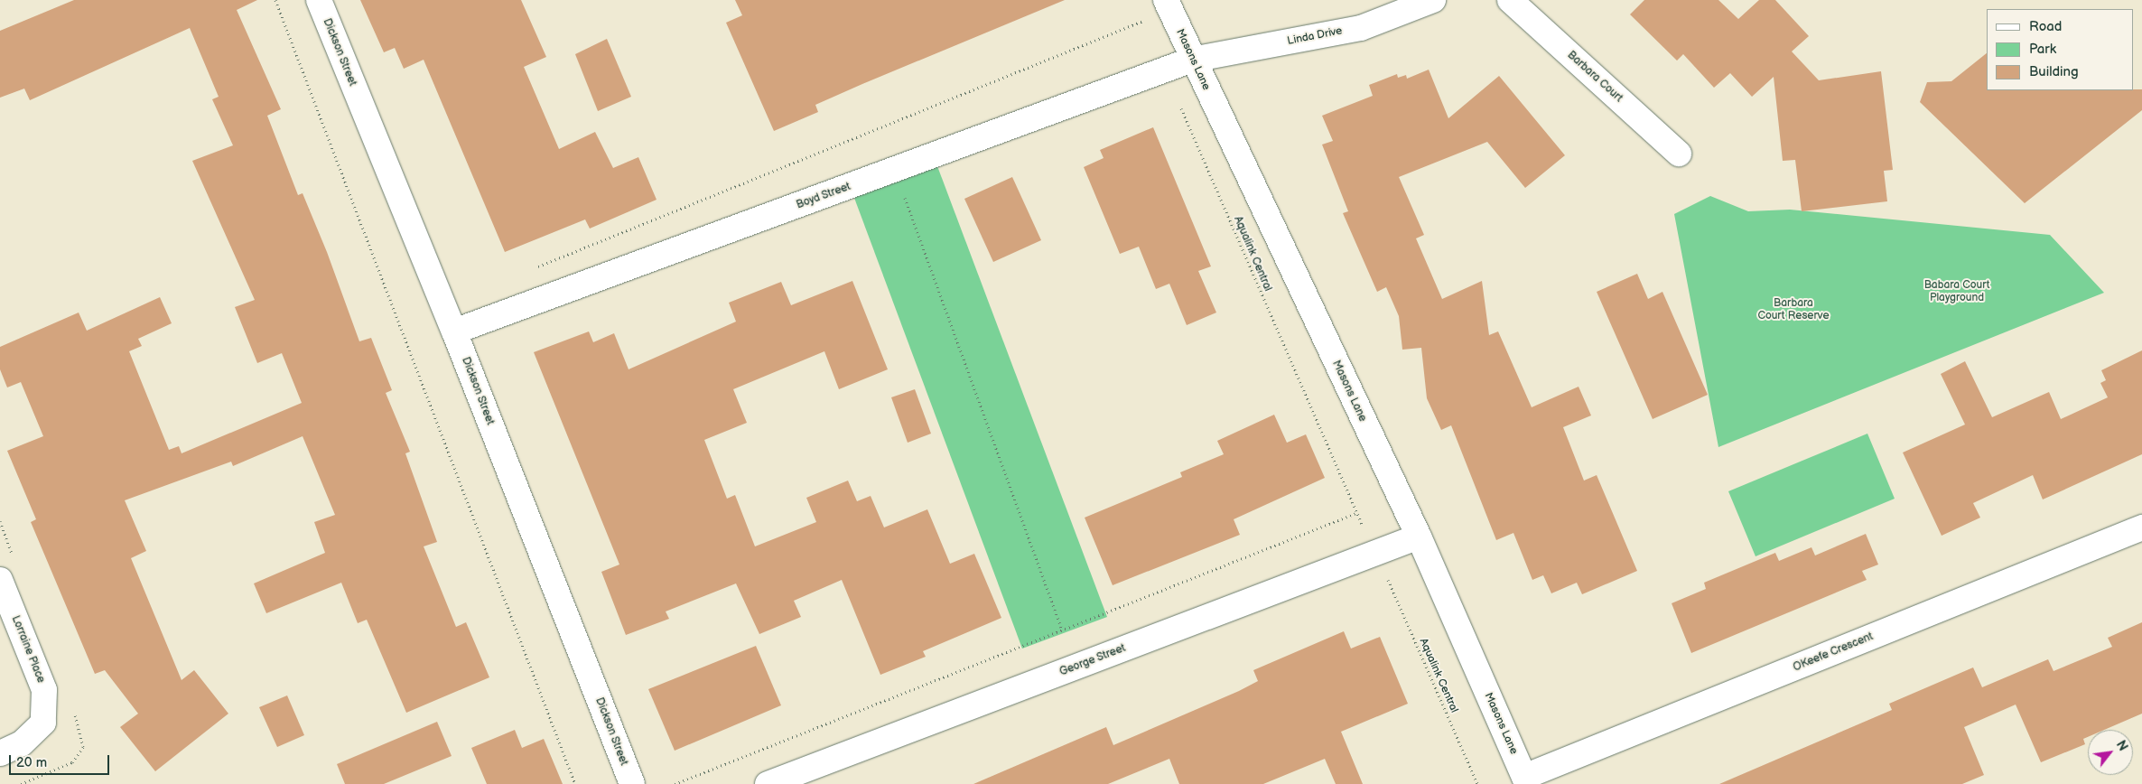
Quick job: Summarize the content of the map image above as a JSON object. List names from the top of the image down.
{
  "streets": {
    "street": [
      "Linda Drive",
      "Dickson Street",
      "Masons Lane",
      "Barbara Court",
      "Boyd Street",
      "Lorraine Place",
      "OKeefe Crescent",
      "George Street"
    ],
    "path": ["Aqualink Central"]
  },
  "crossings": [
    ["Linda Drive", "Masons Lane"],
    ["Linda Drive", "Boyd Street"],
    ["Dickson Street", "Boyd Street"],
    ["Masons Lane", "Boyd Street"],
    ["Masons Lane", "OKeefe Crescent"],
    ["Masons Lane", "George Street"],
    ["Boyd Street", "Aqualink Central"]
  ],
  "parks": ["Babara Court Playground", "Barbara Court Reserve"],
  "legend": ["Road", "Park", "Building"],
  "scale_bar": "20 m",
  "north": "top right"
}
